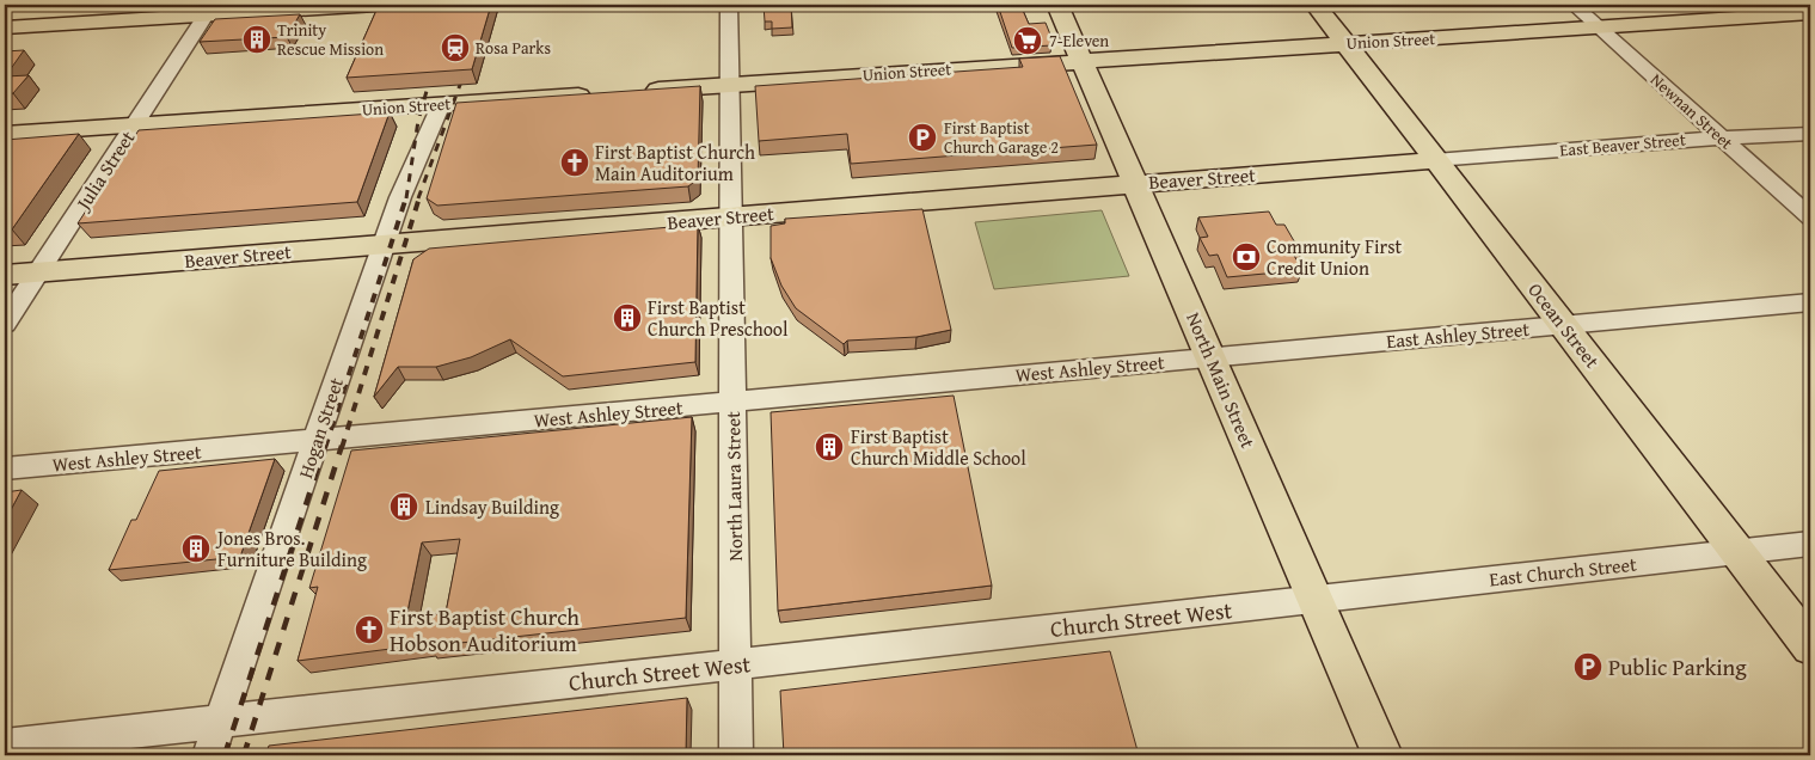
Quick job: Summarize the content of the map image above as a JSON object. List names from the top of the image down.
{
  "streets": {
    "main road": [
      "Union Street",
      "Beaver Street",
      "Ocean Street",
      "North Main Street"
    ],
    "street": [
      "Newnan Street",
      "East Beaver Street",
      "Julia Street",
      "East Ashley Street",
      "West Ashley Street",
      "Hogan Street",
      "North Laura Street",
      "East Church Street",
      "Church Street West"
    ]
  },
  "crossings": [
    ["Union Street", "Newnan Street"],
    ["Union Street", "Julia Street"],
    ["Union Street", "Ocean Street"],
    ["Union Street", "North Main Street"],
    ["Union Street", "Hogan Street"],
    ["Union Street", "North Laura Street"],
    ["Newnan Street", "East Beaver Street"],
    ["East Beaver Street", "Beaver Street"],
    ["East Beaver Street", "Ocean Street"],
    ["Julia Street", "Beaver Street"],
    ["Beaver Street", "Ocean Street"],
    ["Beaver Street", "North Main Street"],
    ["Beaver Street", "Hogan Street"],
    ["Beaver Street", "North Laura Street"],
    ["Ocean Street", "East Ashley Street"],
    ["Ocean Street", "East Church Street"],
    ["East Ashley Street", "West Ashley Street"],
    ["East Ashley Street", "North Main Street"],
    ["West Ashley Street", "North Main Street"],
    ["West Ashley Street", "Hogan Street"],
    ["West Ashley Street", "North Laura Street"],
    ["North Main Street", "East Church Street"],
    ["North Main Street", "Church Street West"],
    ["Hogan Street", "Church Street West"],
    ["North Laura Street", "Church Street West"],
    ["East Church Street", "Church Street West"]
  ],
  "places": {
    "building": [
      "Trinity Rescue Mission",
      "First Baptist Church Preschool",
      "First Baptist Church Middle School",
      "Lindsay Building",
      "Jones Bros. Furniture Building"
    ],
    "supermarket": ["7-Eleven"],
    "station": ["Rosa Parks"],
    "parking": ["First Baptist Church Garage 2", "Public Parking"],
    "church": ["First Baptist Church Main Auditorium", "First Baptist Church Hobson Auditorium"],
    "bank": ["Community First Credit Union"]
  }
}
